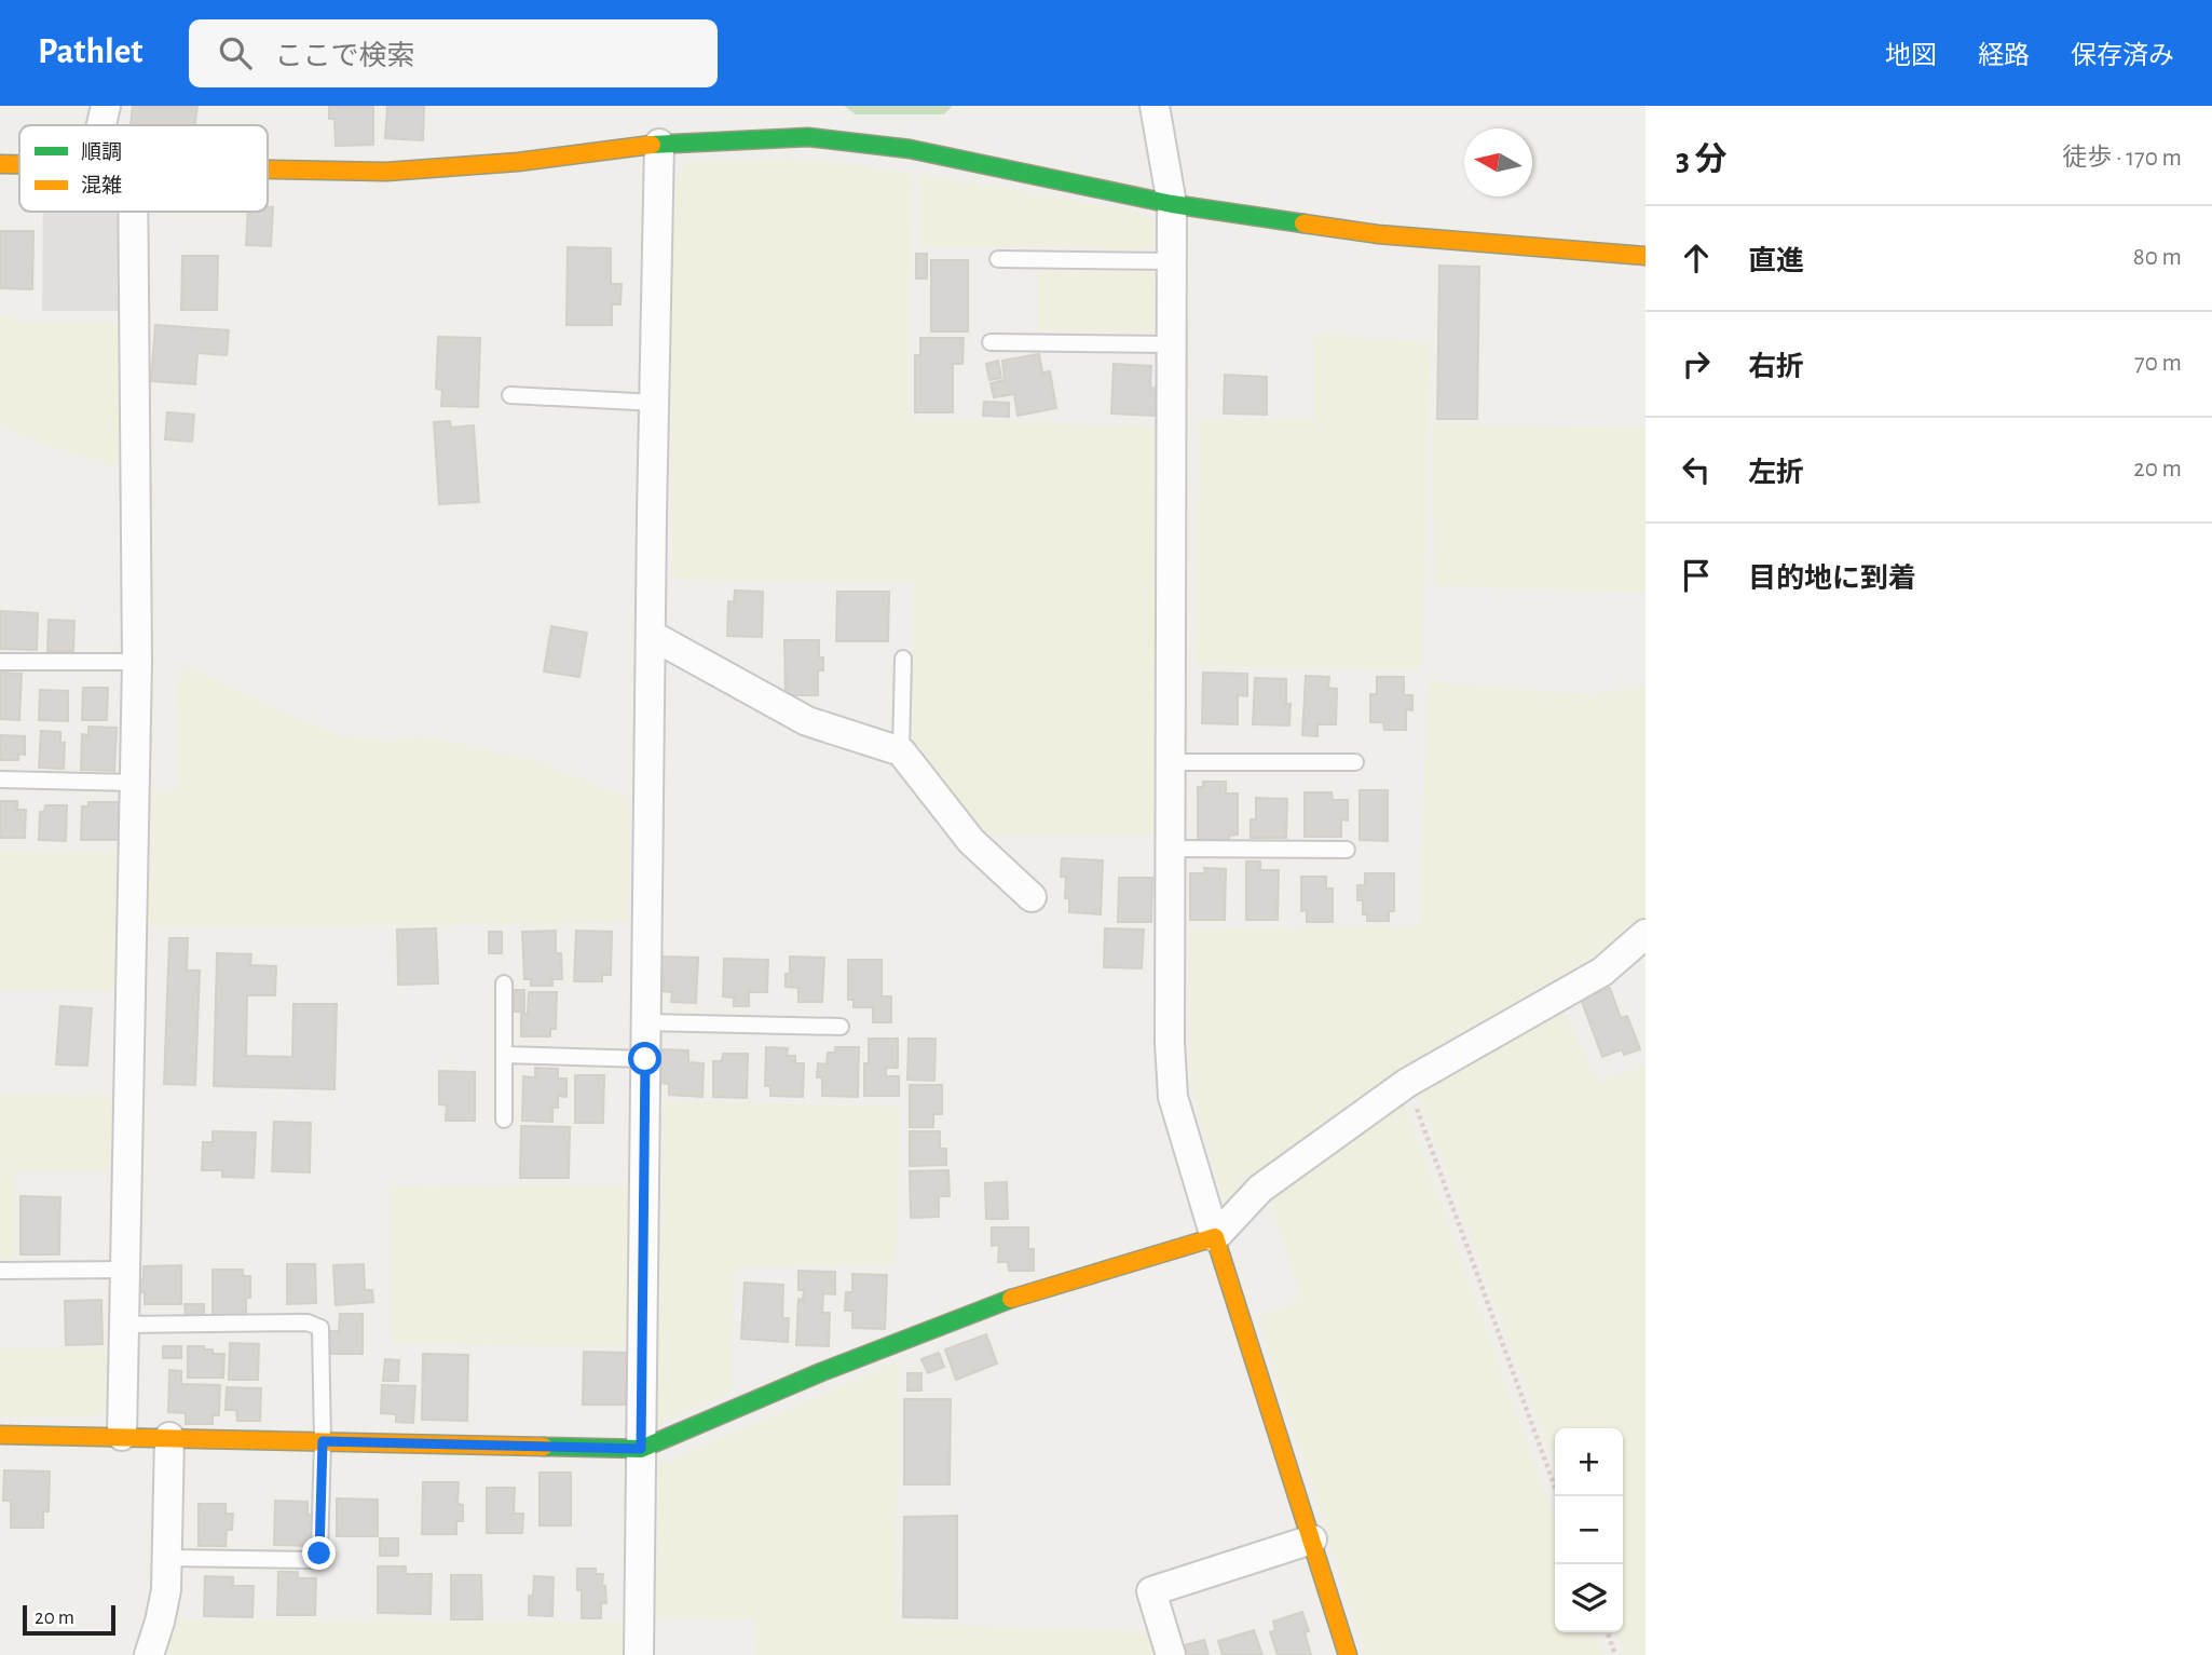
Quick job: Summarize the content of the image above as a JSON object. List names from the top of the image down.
{
  "legend": ["順調", "混雑"],
  "scale_bar": "20 m",
  "north": "left",
  "page": {
    "header": "Pathlet",
    "search": "ここで検索",
    "nav": ["地図", "経路", "保存済み"],
    "heading": ["3 分", "徒歩 · 170 m"],
    "list": [
      ["直進", "80 m"],
      ["右折", "70 m"],
      ["左折", "20 m"],
      "目的地に到着"
    ],
    "map_buttons": ["+", "−"],
    "scale": "20 m"
  }
}
